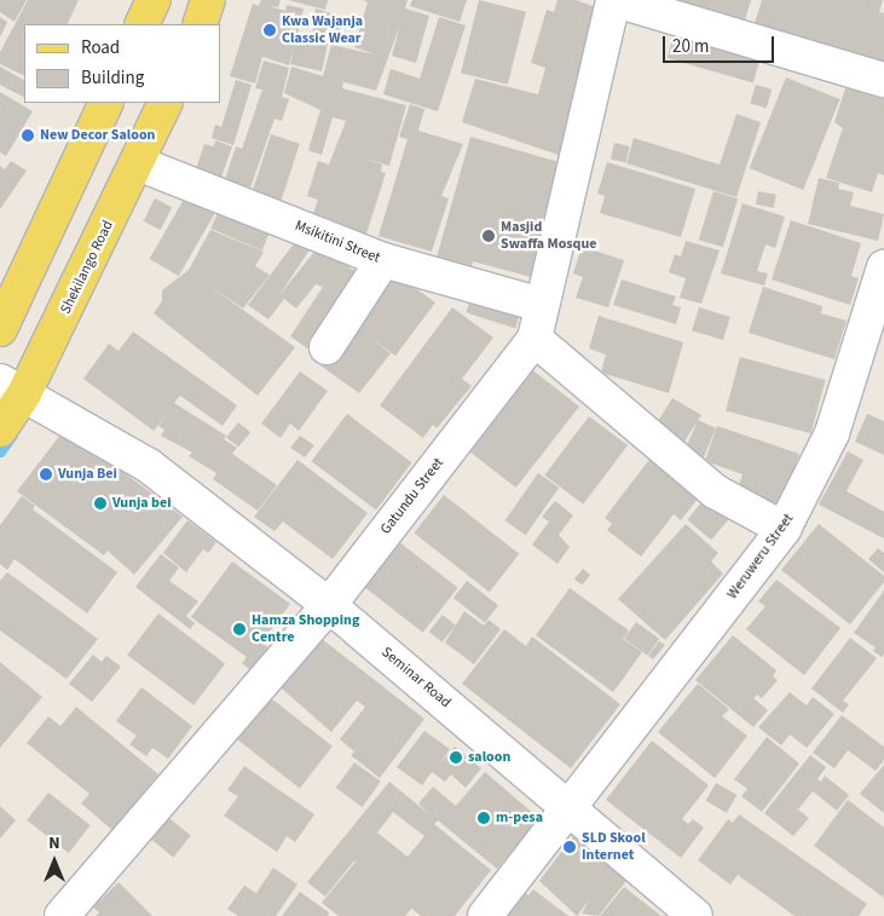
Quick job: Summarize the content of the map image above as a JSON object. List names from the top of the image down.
{
  "streets": {
    "main road": ["Shekilango Road"],
    "street": [
      "Msikitini Street",
      "Gatundu Street",
      "Weruweru Street",
      "Seminar Road"
    ]
  },
  "crossings": [
    ["Msikitini Street", "Shekilango Road"],
    ["Msikitini Street", "Gatundu Street"],
    ["Shekilango Road", "Seminar Road"],
    ["Gatundu Street", "Seminar Road"],
    ["Weruweru Street", "Seminar Road"]
  ],
  "places": [
    "Kwa Wajanja Classic Wear",
    "New Decor Saloon",
    "Masjid Swaffa Mosque",
    "Vunja Bei",
    "Vunja bei",
    "Hamza Shopping Centre",
    "saloon",
    "m-pesa",
    "SLD Skool Internet"
  ],
  "legend": ["Road", "Building"],
  "scale_bar": "20 m",
  "north": "top"
}
